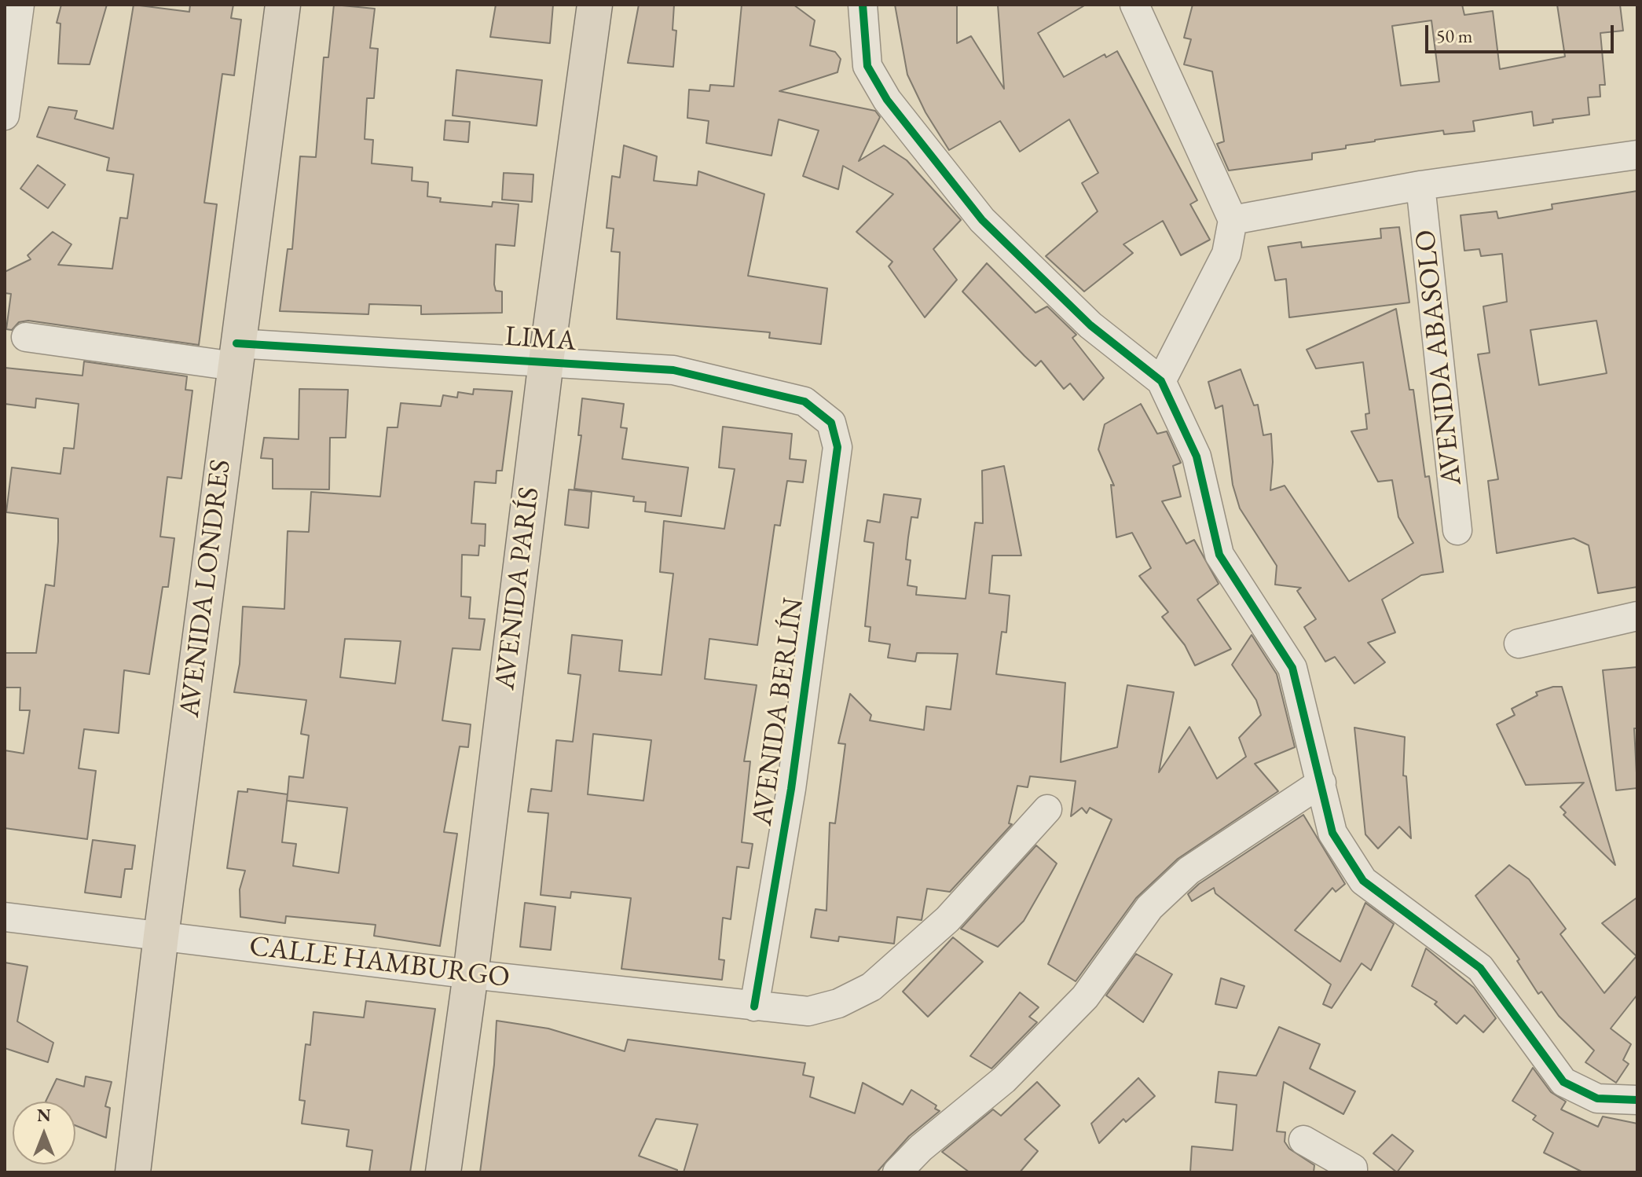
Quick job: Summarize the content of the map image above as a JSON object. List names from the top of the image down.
{
  "streets": {
    "main road": ["AVENIDA LONDRES", "AVENIDA PARÍS"],
    "street": [
      "LIMA",
      "AVENIDA ABASOLO",
      "AVENIDA BERLÍN",
      "CALLE HAMBURGO"
    ]
  },
  "crossings": [
    ["LIMA", "AVENIDA LONDRES"],
    ["LIMA", "AVENIDA PARÍS"],
    ["LIMA", "AVENIDA BERLÍN"],
    ["AVENIDA LONDRES", "CALLE HAMBURGO"],
    ["AVENIDA PARÍS", "CALLE HAMBURGO"],
    ["AVENIDA BERLÍN", "CALLE HAMBURGO"]
  ],
  "scale_bar": "50 m",
  "north": "top"
}
